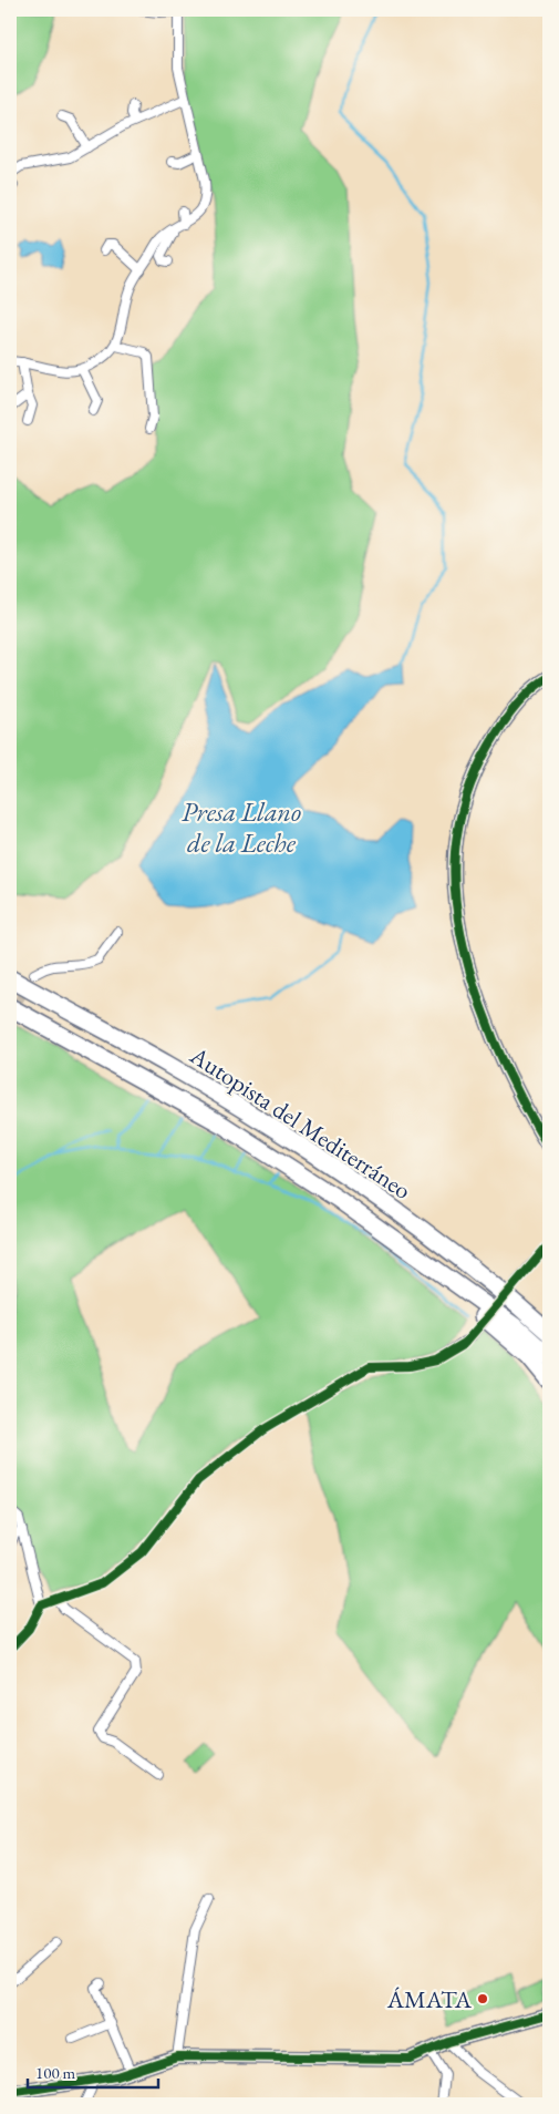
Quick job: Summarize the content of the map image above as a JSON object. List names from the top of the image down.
{
  "streets": {
    "highway": ["Autopista del Mediterráneo"]
  },
  "water": ["Presa Llano de la Leche"],
  "places": ["ÁMATA"],
  "scale_bar": "100 m"
}
